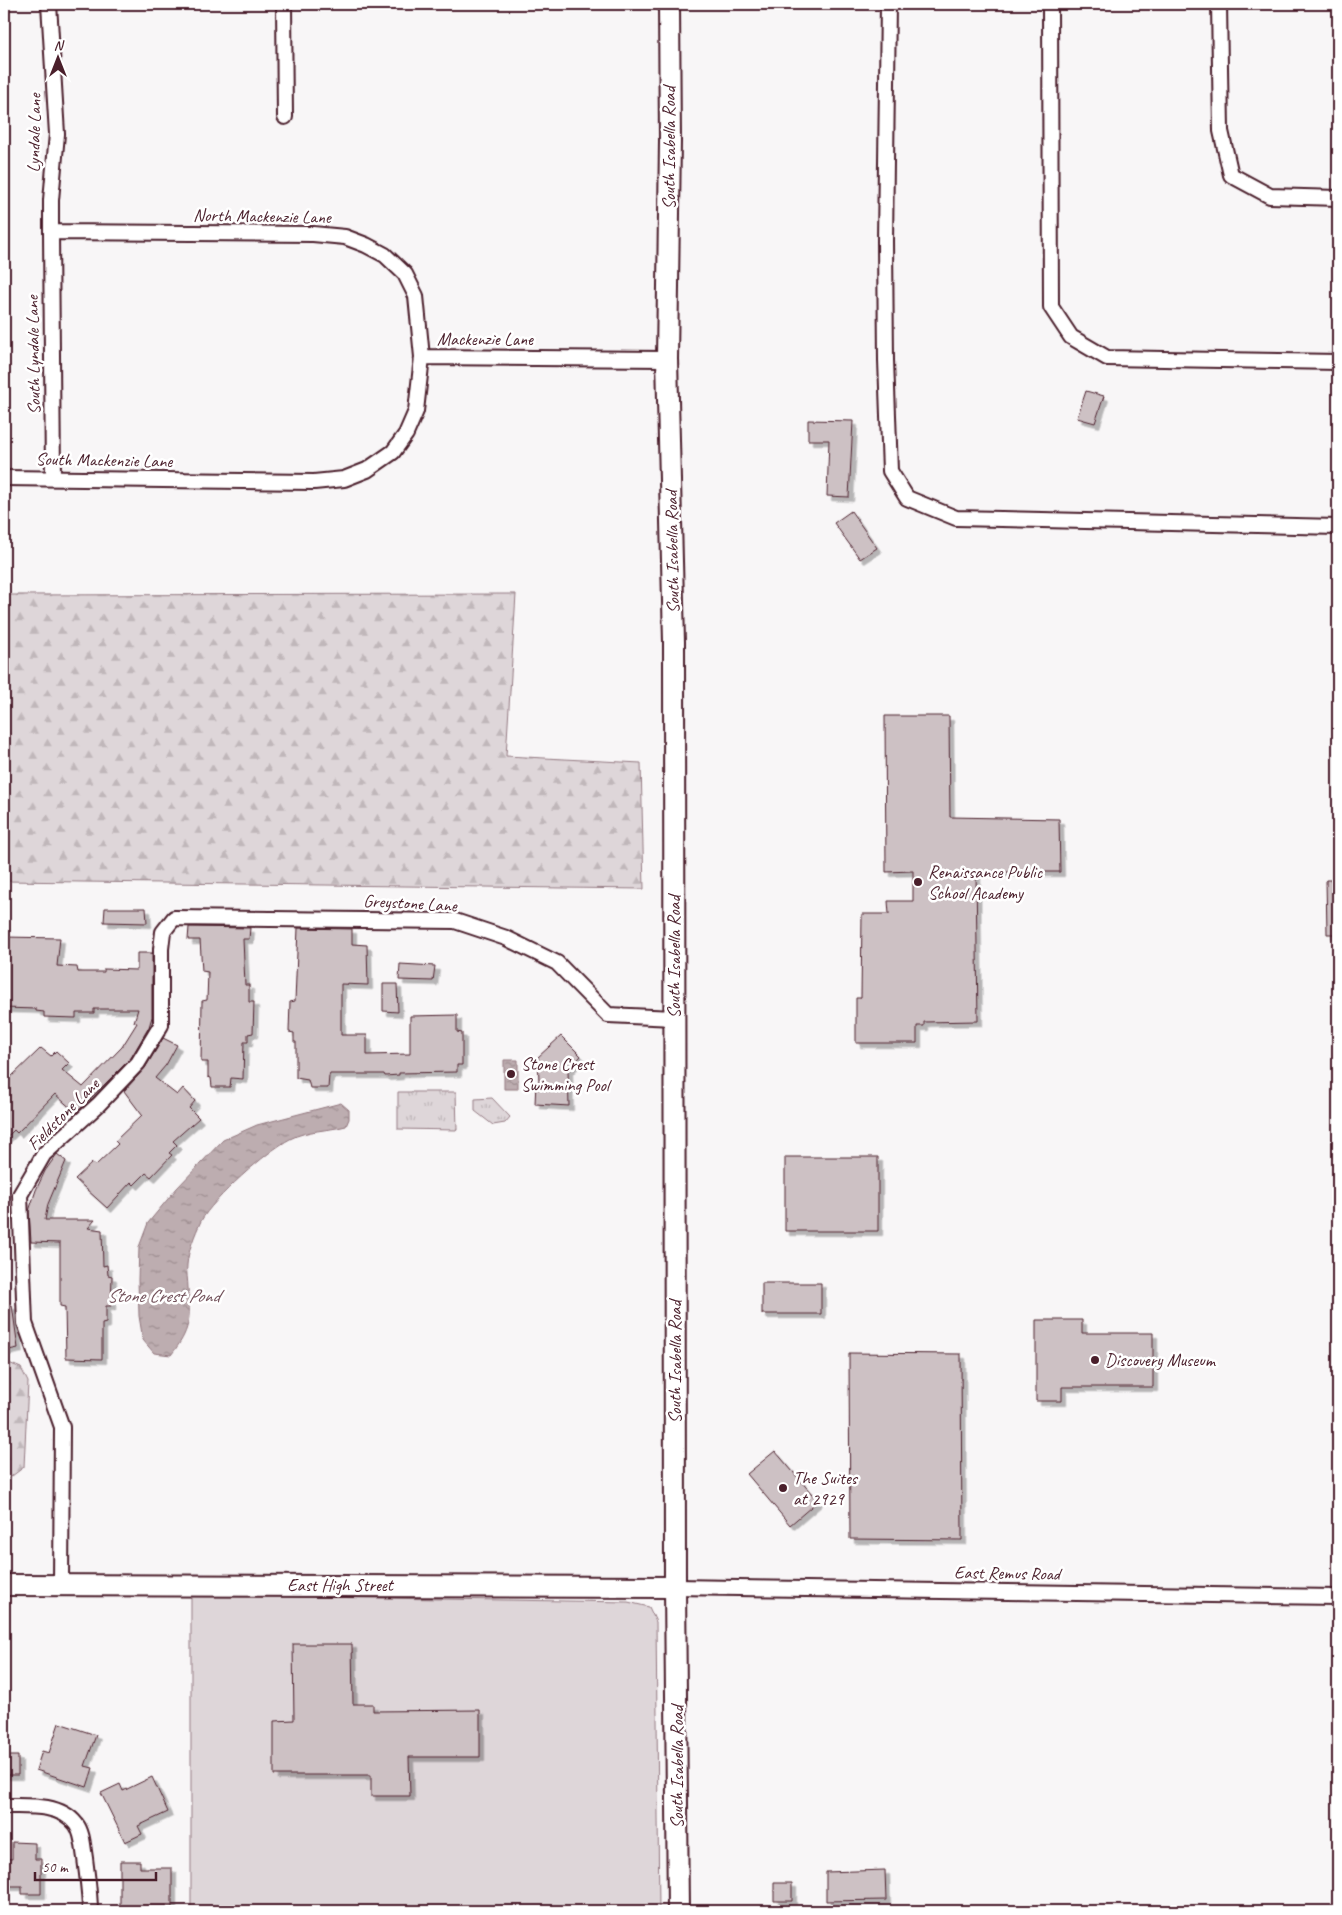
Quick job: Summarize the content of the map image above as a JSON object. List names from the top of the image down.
{
  "streets": {
    "main road": ["South Isabella Road", "East High Street"],
    "street": [
      "Lyndale Lane",
      "North Mackenzie Lane",
      "Mackenzie Lane",
      "South Lyndale Lane",
      "South Mackenzie Lane",
      "Greystone Lane",
      "Fieldstone Lane",
      "East Remus Road"
    ]
  },
  "crossings": [
    ["Lyndale Lane", "North Mackenzie Lane"],
    ["Lyndale Lane", "South Lyndale Lane"],
    ["South Isabella Road", "Mackenzie Lane"],
    ["South Isabella Road", "Greystone Lane"],
    ["South Isabella Road", "East Remus Road"],
    ["South Isabella Road", "East High Street"],
    ["North Mackenzie Lane", "Mackenzie Lane"],
    ["North Mackenzie Lane", "South Lyndale Lane"],
    ["Mackenzie Lane", "South Mackenzie Lane"],
    ["South Lyndale Lane", "South Mackenzie Lane"],
    ["Greystone Lane", "Fieldstone Lane"],
    ["Fieldstone Lane", "East High Street"],
    ["East Remus Road", "East High Street"]
  ],
  "water": ["Stone Crest Pond"],
  "places": [
    "Renaissance Public School Academy",
    "Stone Crest Swimming Pool",
    "Discovery Museum",
    "The Suites at 2929"
  ],
  "scale_bar": "50 m",
  "north": "top"
}
